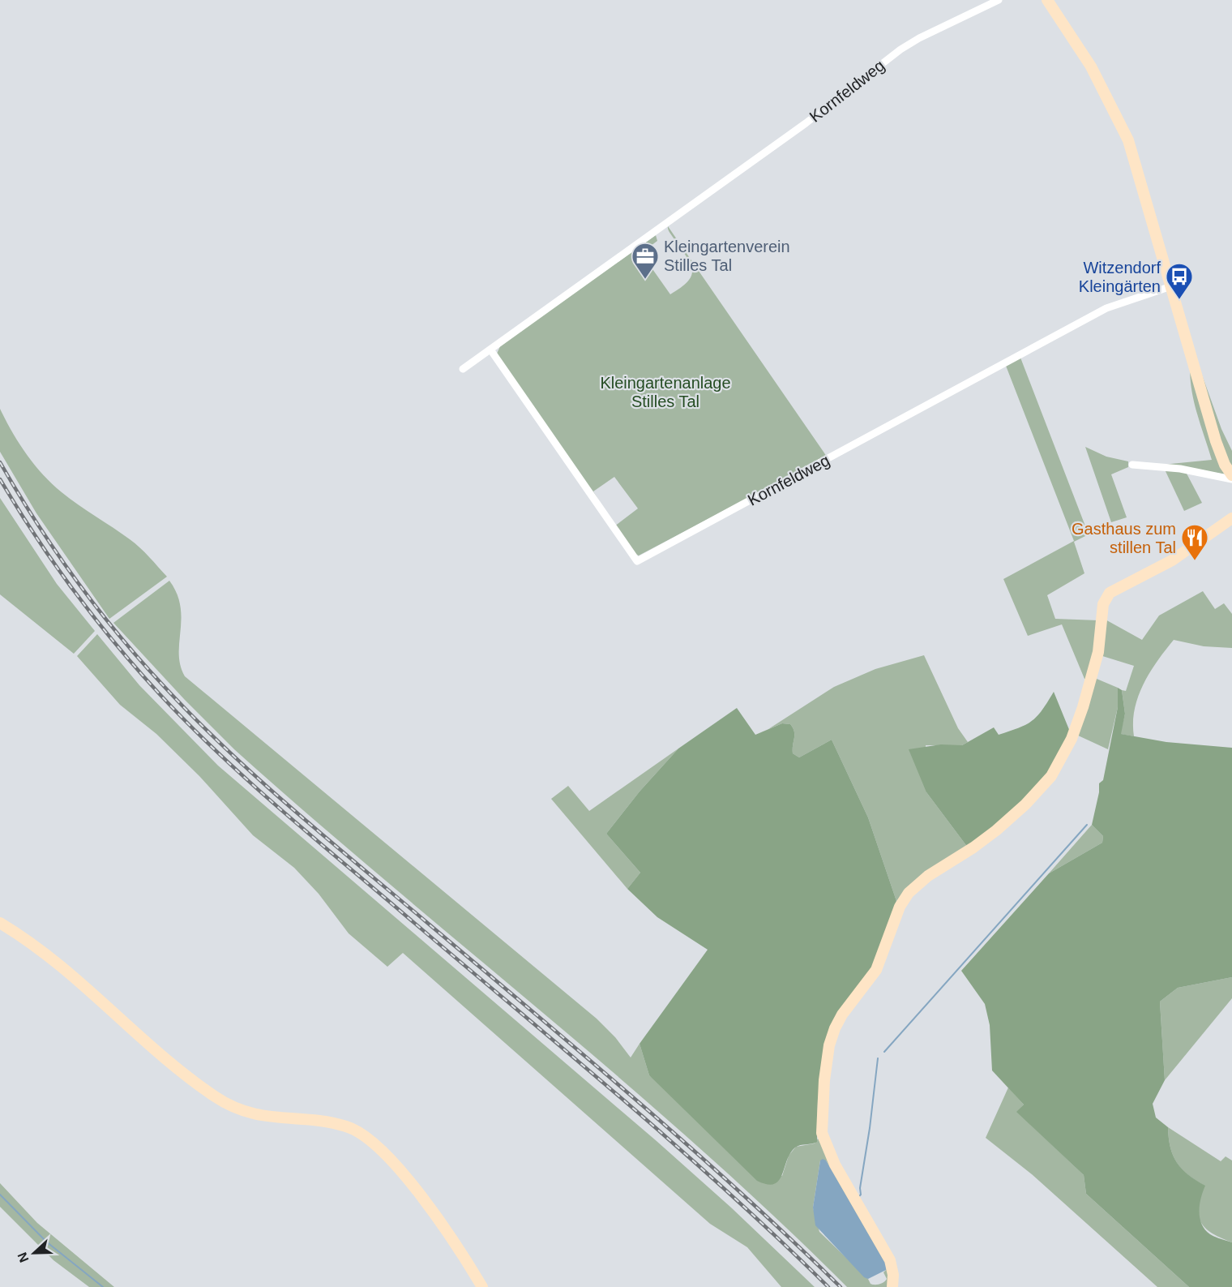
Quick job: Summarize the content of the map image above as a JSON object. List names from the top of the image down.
{
  "streets": {
    "street": ["Kornfeldweg"]
  },
  "parks": ["Kleingartenanlage Stilles Tal"],
  "places": {
    "office": ["Kleingartenverein Stilles Tal"],
    "bus stop": ["Witzendorf Kleingärten"],
    "restaurant": ["Gasthaus zum stillen Tal"]
  },
  "north": "left"
}
